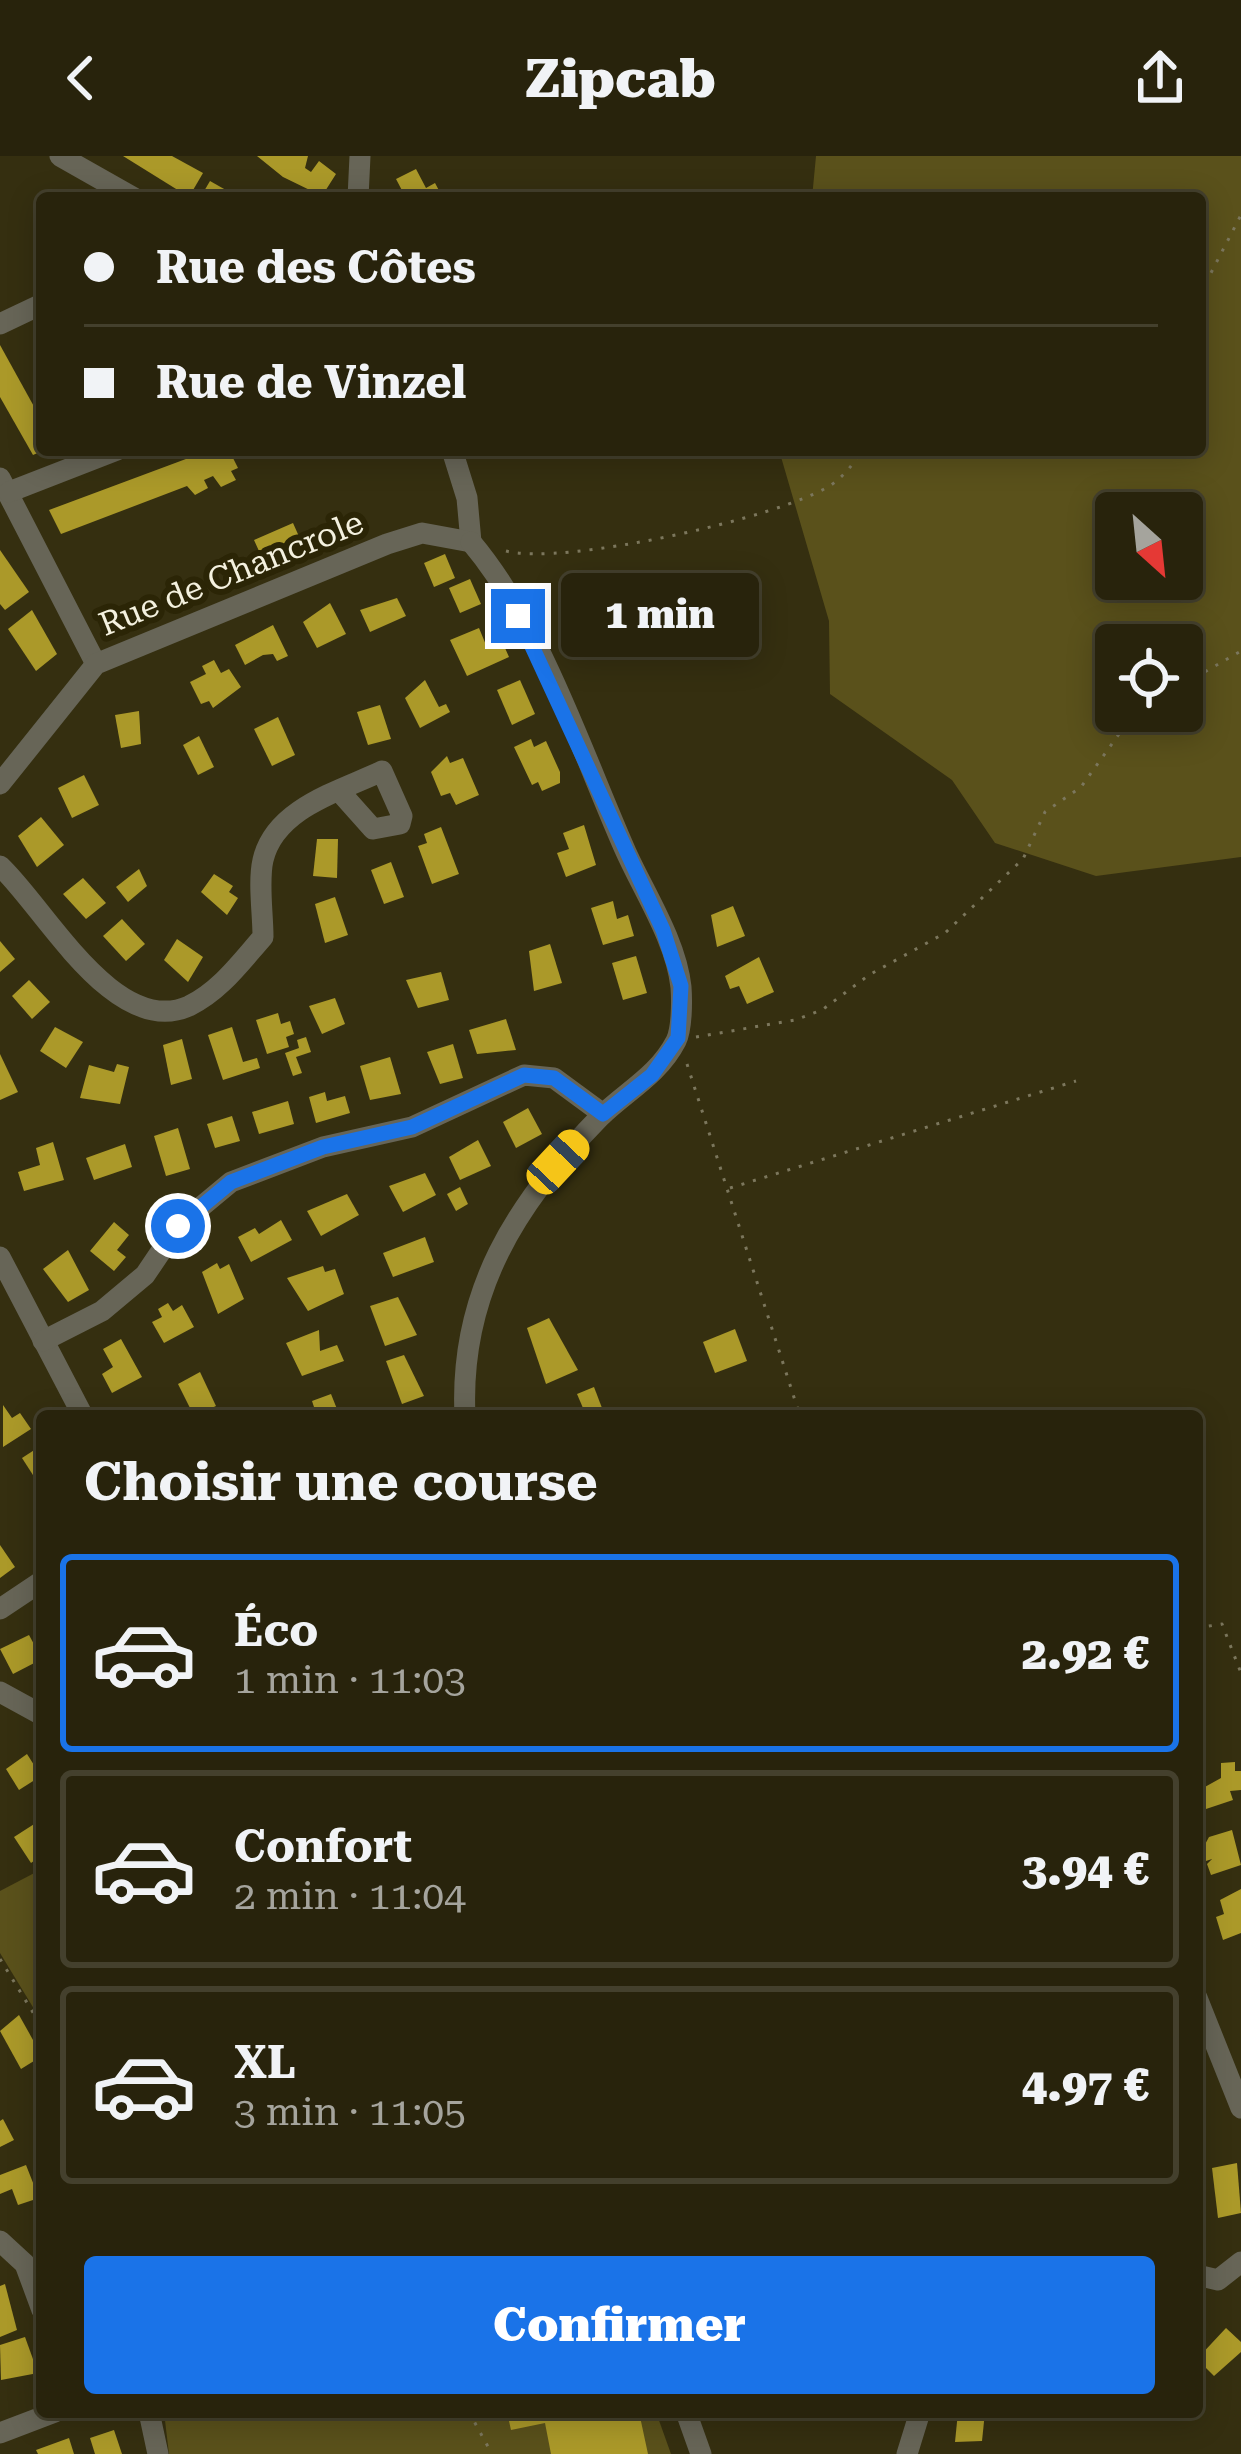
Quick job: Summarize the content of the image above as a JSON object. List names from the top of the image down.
{
  "streets": {
    "street": ["Rue de Chancrole"]
  },
  "north": "bottom right",
  "page": {
    "header": "Zipcab",
    "banner": ["Rue des Côtes", "Rue de Vinzel"],
    "bubble": "1 min",
    "heading": "Choisir une course",
    "list": [
      {
        "name": "Éco",
        "note": "1 min · 11:03",
        "value": "2.92 €"
      },
      {
        "name": "Confort",
        "note": "2 min · 11:04",
        "value": "3.94 €"
      },
      {
        "name": "XL",
        "note": "3 min · 11:05",
        "value": "4.97 €"
      }
    ],
    "buttons": "Confirmer"
  }
}
